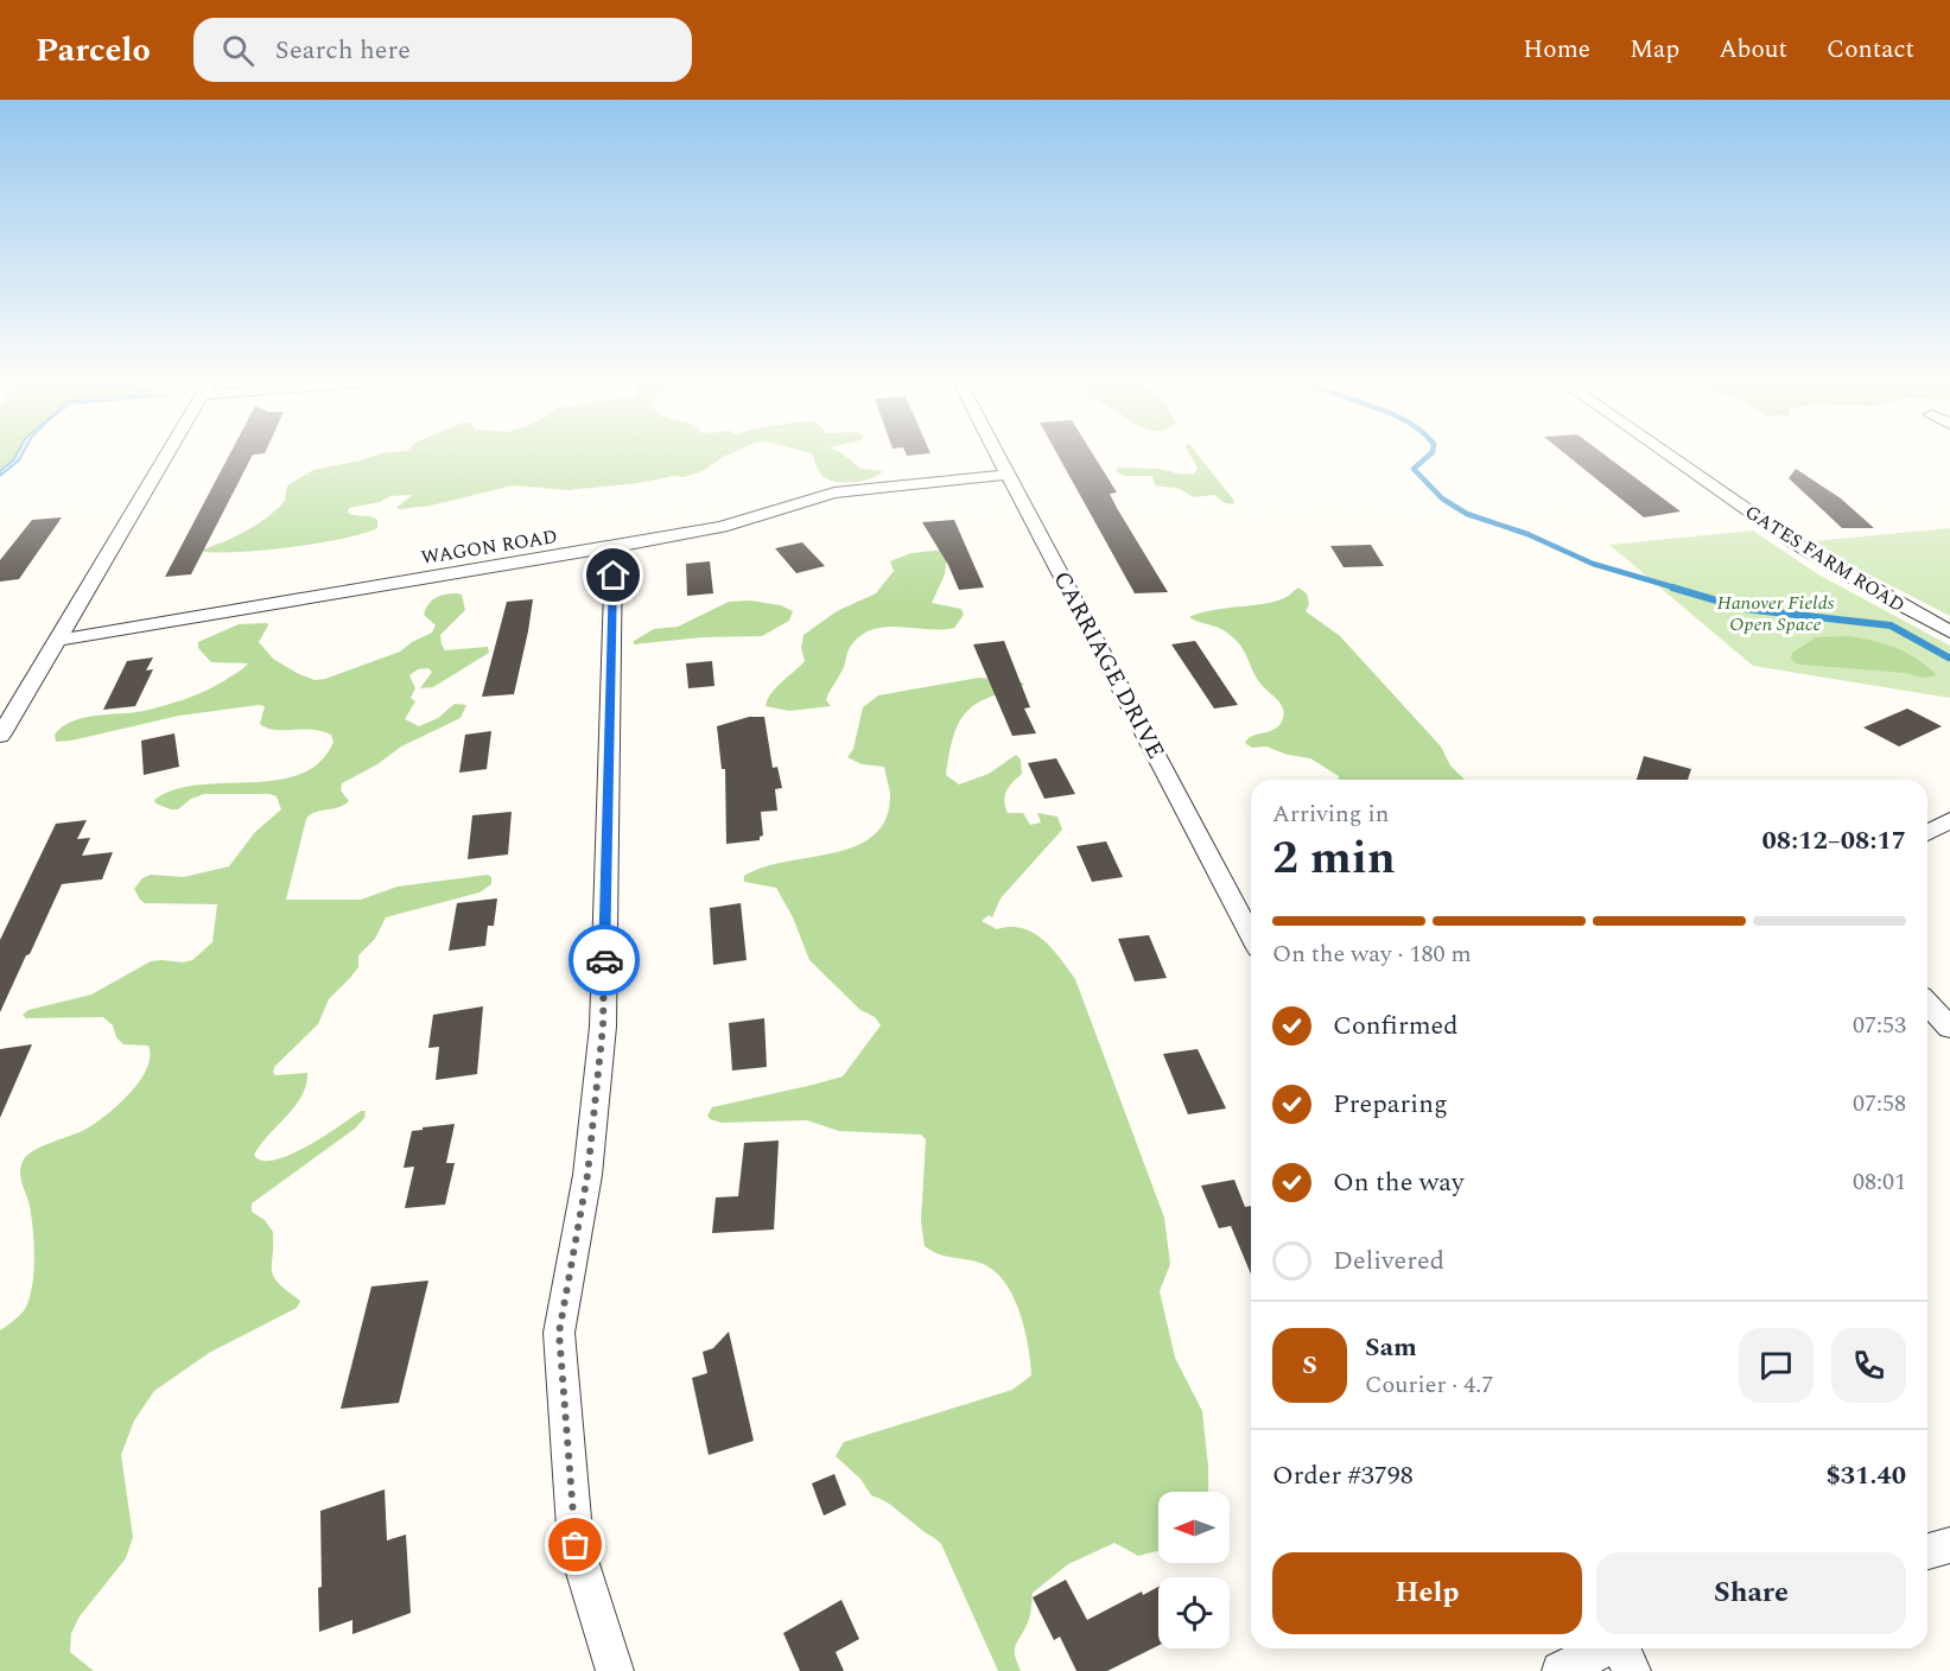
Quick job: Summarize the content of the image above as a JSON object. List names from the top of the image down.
{
  "streets": {
    "street": ["WAGON ROAD", "GATES FARM ROAD", "CARRIAGE DRIVE"]
  },
  "crossings": [
    ["WAGON ROAD", "CARRIAGE DRIVE"]
  ],
  "parks": ["Hanover Fields Open Space"],
  "north": "left",
  "page": {
    "header": "Parcelo",
    "search": "Search here",
    "nav": [
      "Home",
      "Map",
      "About",
      "Contact"
    ],
    "heading": ["2 min", "Arriving in", "08:12–08:17"],
    "panel": [
      "Sam",
      "Courier · 4.7",
      "Order #3798",
      "$31.40"
    ],
    "bar": "On the way · 180 m",
    "list": [
      ["Confirmed", "07:53"],
      ["Preparing", "07:58"],
      ["On the way", "08:01"],
      "Delivered"
    ],
    "round": "S",
    "buttons": ["Help", "Share"]
  }
}
